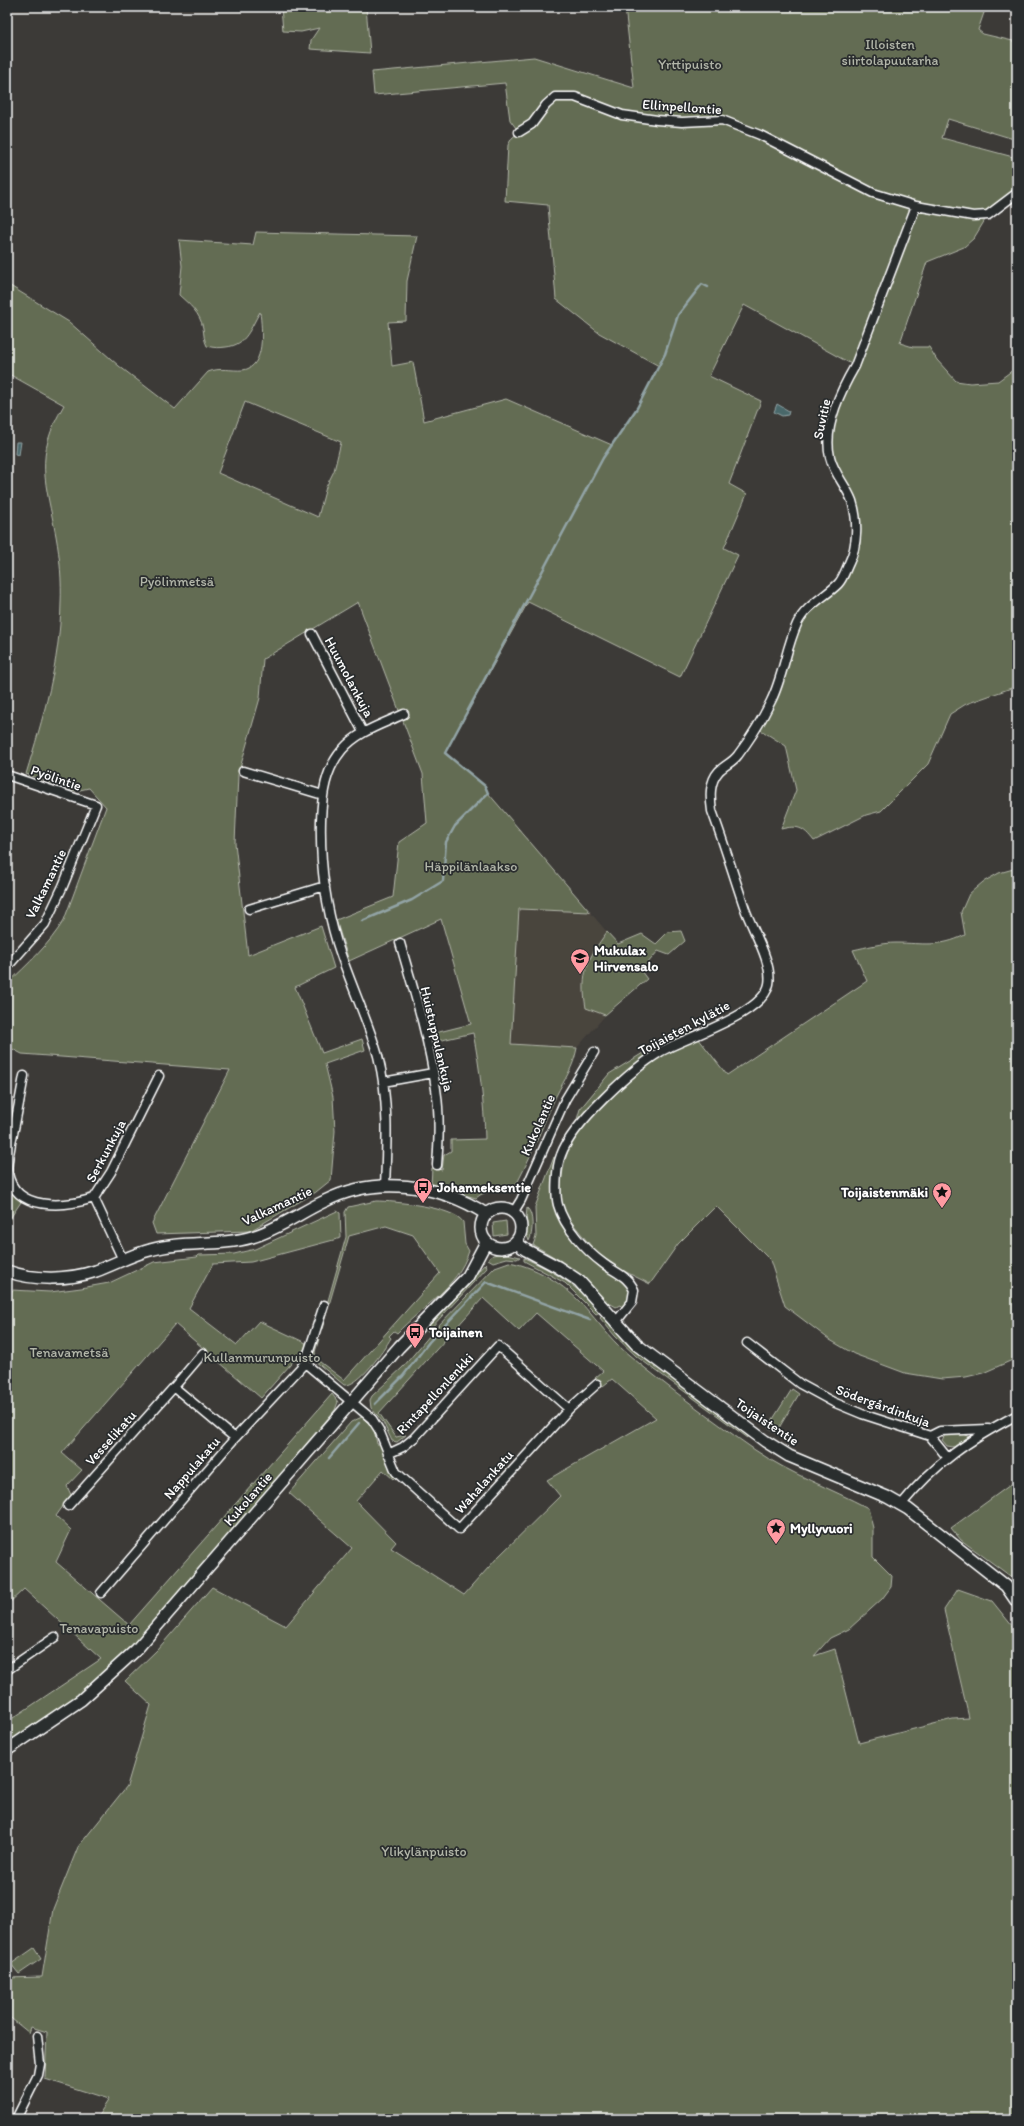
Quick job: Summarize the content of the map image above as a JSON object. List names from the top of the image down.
{
  "streets": {
    "street": [
      "Ellinpellontie",
      "Suvitie",
      "Huumolankuja",
      "Pyölintie",
      "Valkamantie",
      "Toijaisten kylätie",
      "Huistuppulankuja",
      "Kukolantie",
      "Serkunkuja",
      "Rintapellonlenkki",
      "Södergårdinkuja",
      "Toijaistentie",
      "Vesselikatu",
      "Nappulakatu",
      "Wahalankatu"
    ]
  },
  "crossings": [
    ["Ellinpellontie", "Suvitie"],
    ["Suvitie", "Toijaisten kylätie"],
    ["Pyölintie", "Valkamantie"],
    ["Valkamantie", "Kukolantie"],
    ["Valkamantie", "Serkunkuja"],
    ["Valkamantie", "Toijaistentie"],
    ["Toijaisten kylätie", "Toijaistentie"],
    ["Kukolantie", "Toijaistentie"],
    ["Kukolantie", "Wahalankatu"],
    ["Rintapellonlenkki", "Wahalankatu"]
  ],
  "parks": [
    "Illoisten siirtolapuutarha",
    "Yrttipuisto",
    "Pyölinmetsä",
    "Häppilänlaakso",
    "Tenavametsä",
    "Kullanmurunpuisto",
    "Tenavapuisto",
    "Ylikylänpuisto"
  ],
  "places": {
    "school or university": ["Mukulax Hirvensalo"],
    "bus stop": ["Johanneksentie", "Toijainen"],
    "place": ["Toijaistenmäki", "Myllyvuori"]
  }
}
